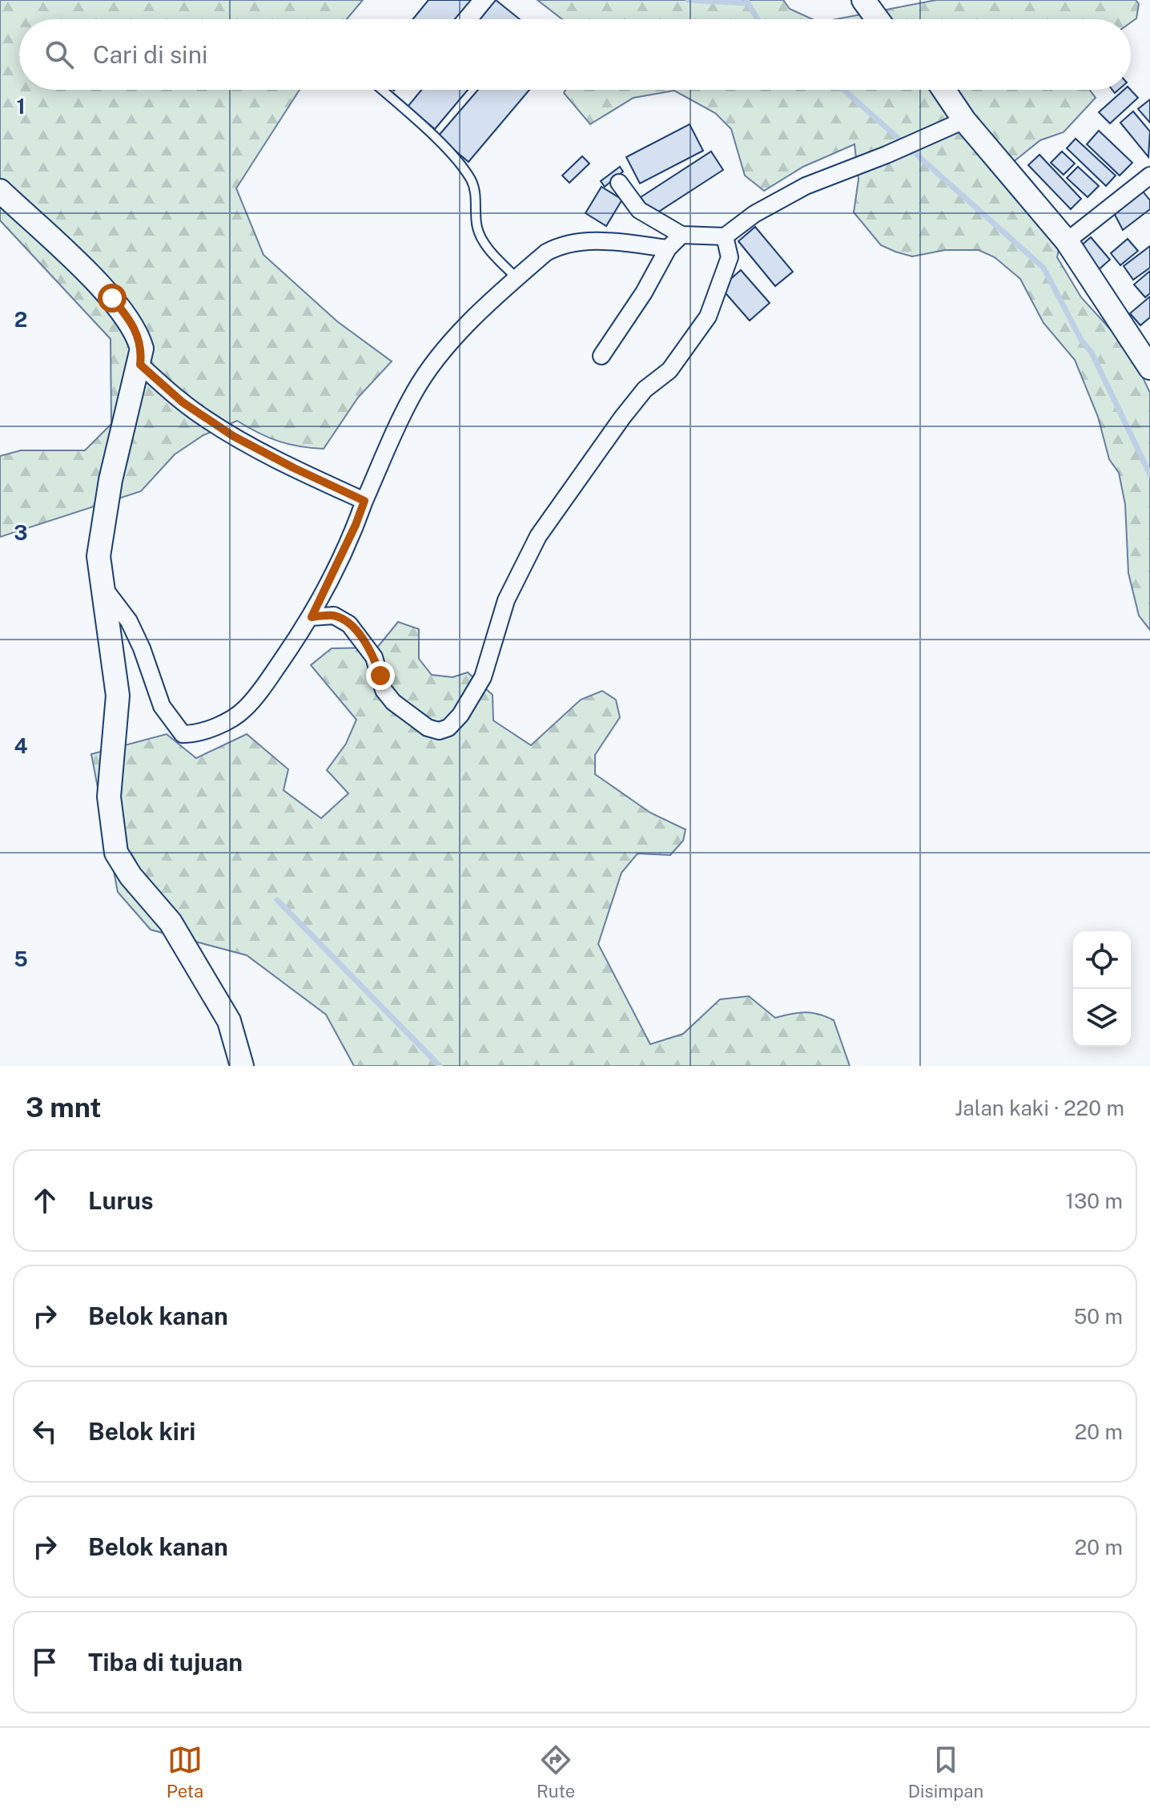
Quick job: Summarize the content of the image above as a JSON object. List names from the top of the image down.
{
  "page": {
    "search": "Cari di sini",
    "heading": ["3 mnt", "Jalan kaki · 220 m"],
    "list": [
      ["Lurus", "130 m"],
      ["Belok kanan", "50 m"],
      ["Belok kiri", "20 m"],
      ["Belok kanan", "20 m"],
      "Tiba di tujuan"
    ],
    "nav": ["Peta", "Rute", "Disimpan"]
  },
  "grid": {
    "rows": [
      "1",
      "2",
      "3",
      "4",
      "5"
    ]
  }
}
